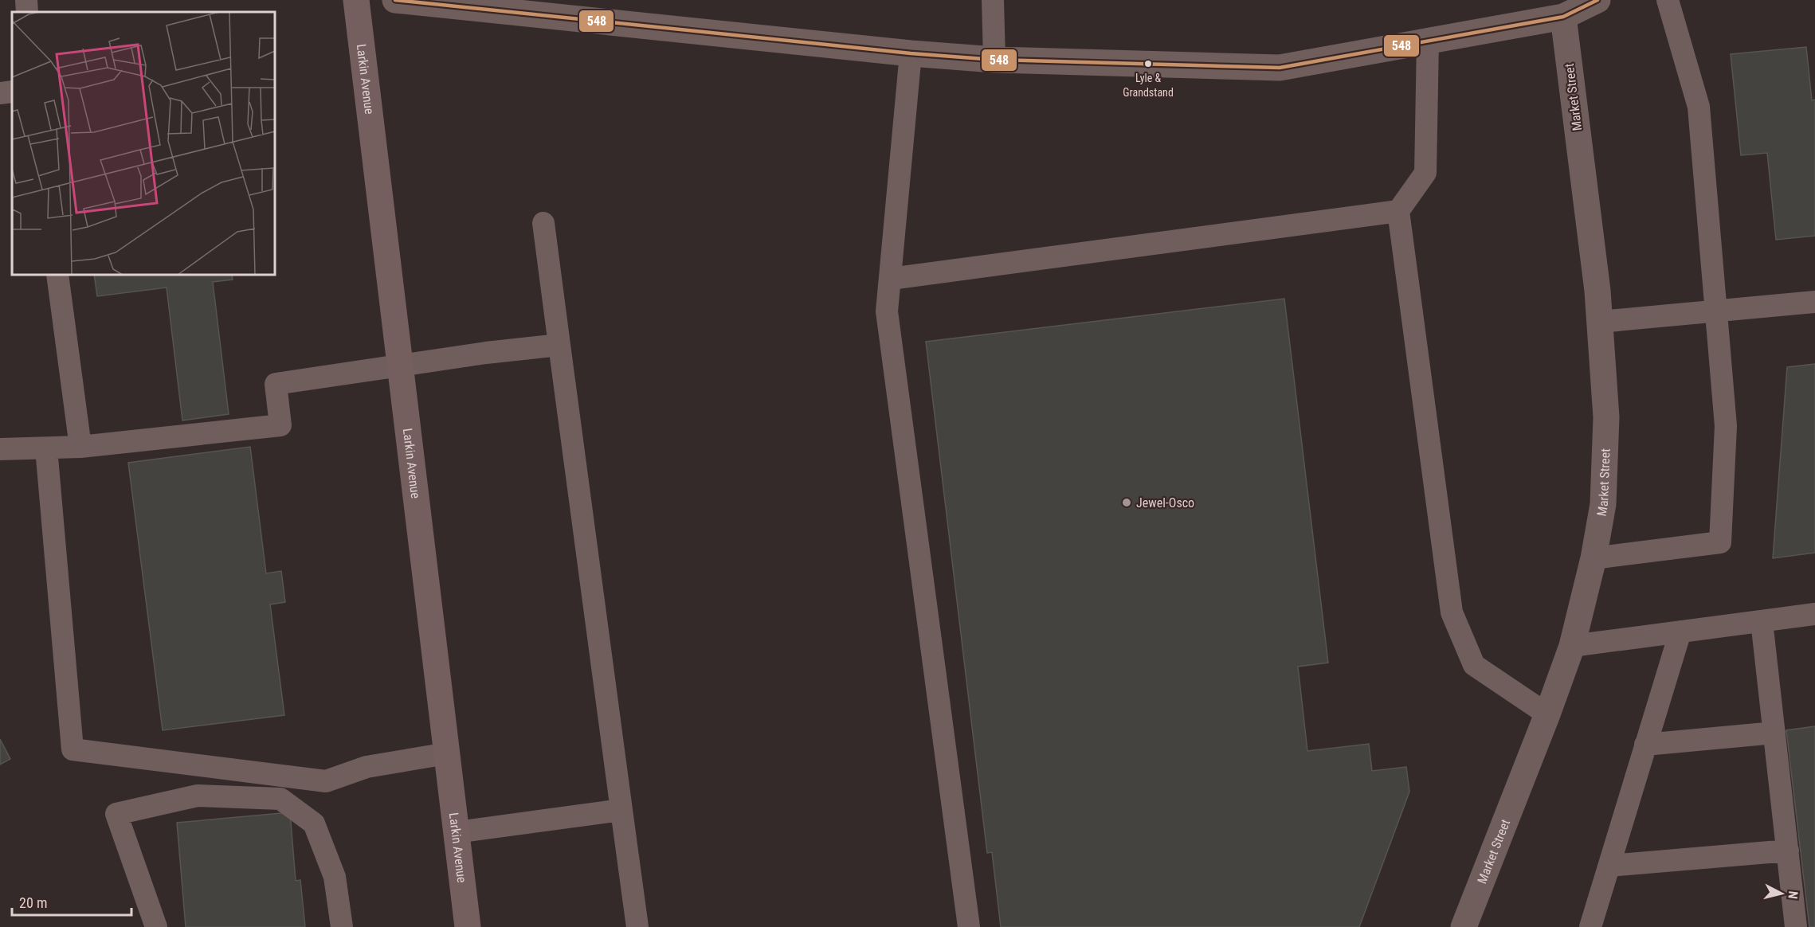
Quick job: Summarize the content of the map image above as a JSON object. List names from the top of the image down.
{
  "streets": {
    "main road": ["Larkin Avenue"],
    "street": ["Market Street"]
  },
  "places": ["Lyle & Grandstand", "Jewel-Osco"],
  "lines": ["transit line 548"],
  "scale_bar": "20 m",
  "north": "right"
}
